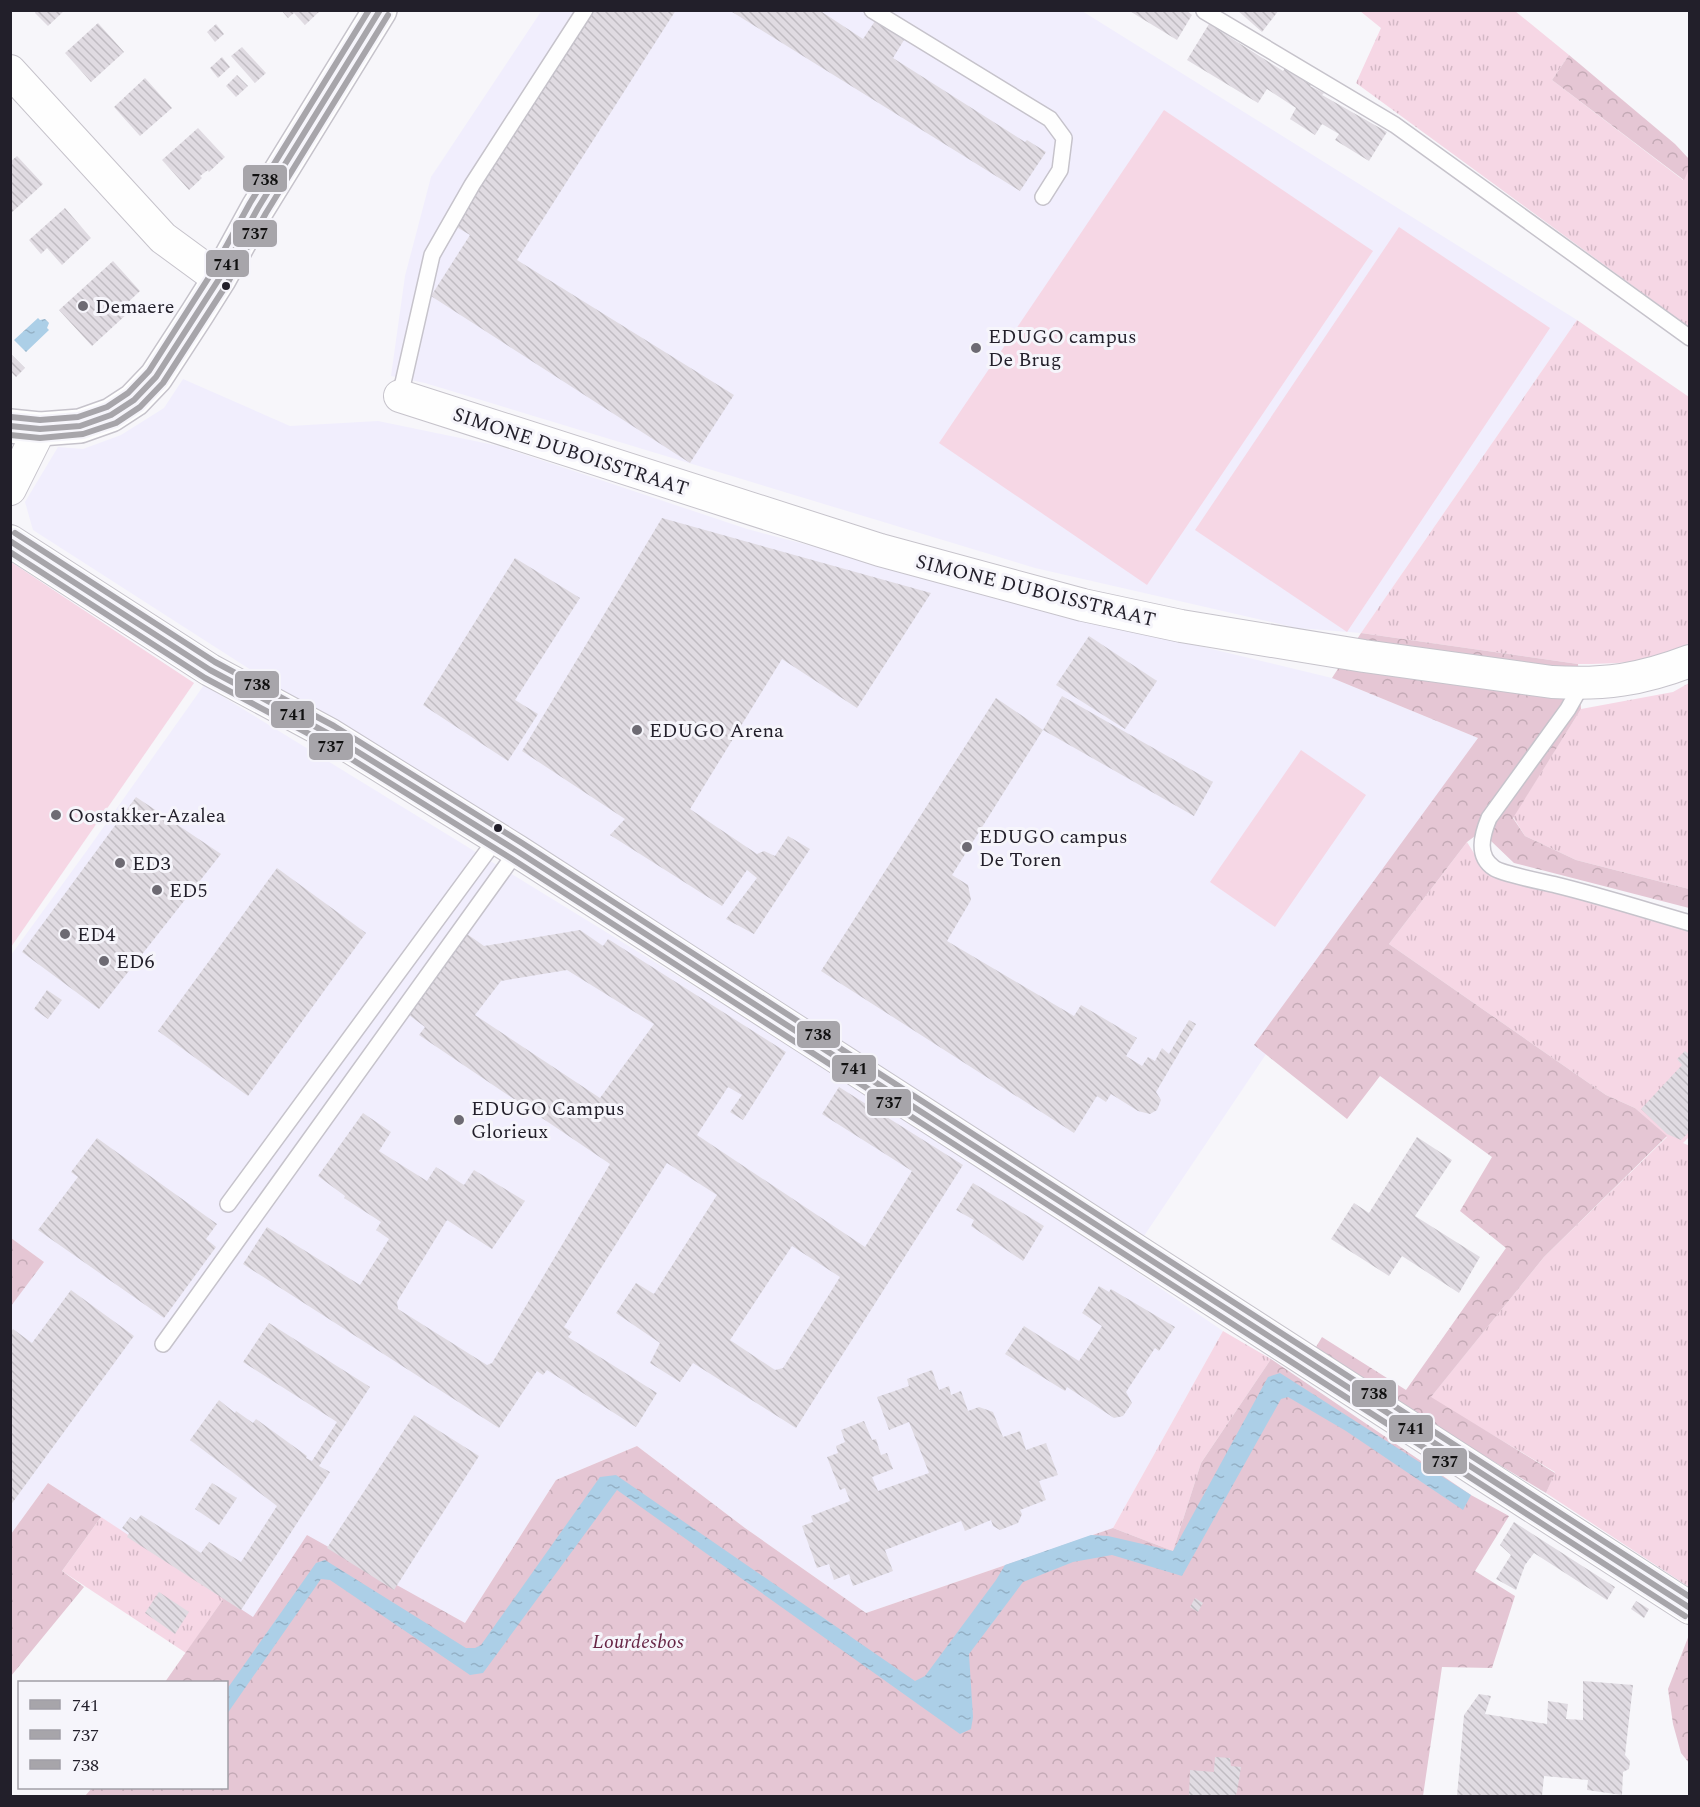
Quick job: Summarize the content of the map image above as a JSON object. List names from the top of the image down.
{
  "streets": {
    "street": ["SIMONE DUBOISSTRAAT"]
  },
  "parks": ["Lourdesbos"],
  "places": [
    "Demaere",
    "EDUGO campus De Brug",
    "EDUGO Arena",
    "Oostakker-Azalea",
    "EDUGO campus De Toren",
    "ED3",
    "ED5",
    "ED4",
    "ED6",
    "EDUGO Campus Glorieux"
  ],
  "lines": ["transit line 741", "transit line 738", "transit line 737"],
  "legend": ["741", "737", "738"]
}
